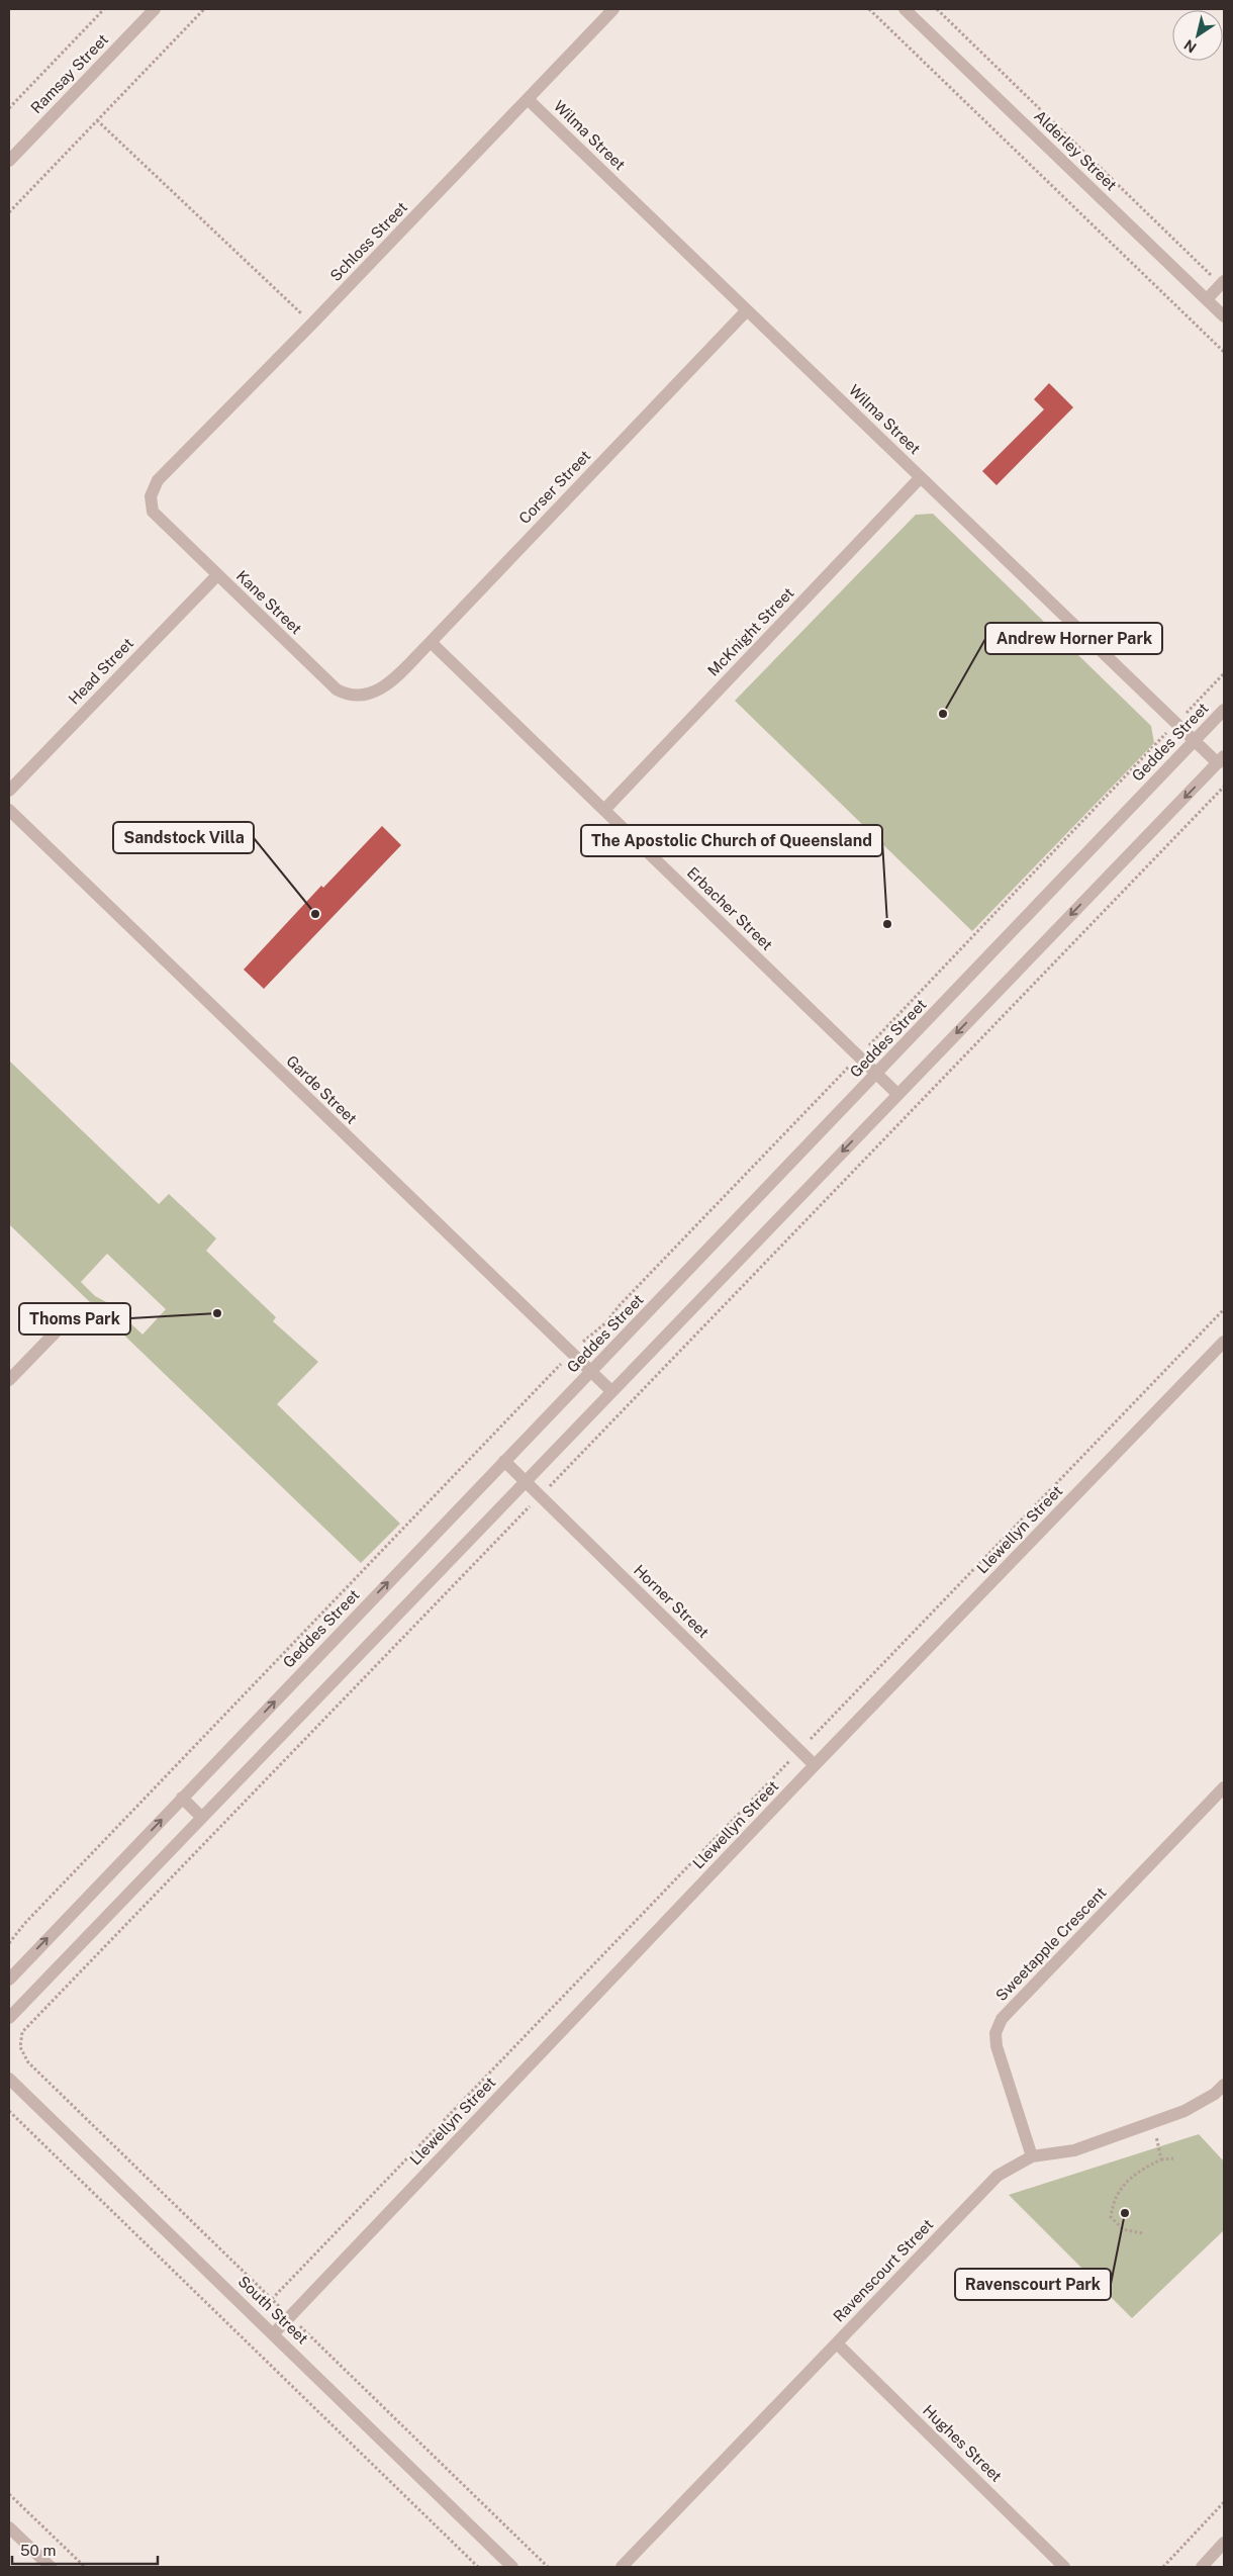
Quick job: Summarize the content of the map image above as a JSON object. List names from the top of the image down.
{
  "streets": {
    "street": [
      "Ramsay Street",
      "Wilma Street",
      "Alderley Street",
      "Schloss Street",
      "Corser Street",
      "Kane Street",
      "McKnight Street",
      "Head Street",
      "Geddes Street",
      "Erbacher Street",
      "Garde Street",
      "Llewellyn Street",
      "Horner Street",
      "Sweetapple Crescent",
      "Ravenscourt Street",
      "South Street",
      "Hughes Street"
    ]
  },
  "crossings": [
    ["Wilma Street", "Schloss Street"],
    ["Wilma Street", "Corser Street"],
    ["Wilma Street", "McKnight Street"],
    ["Wilma Street", "Geddes Street"],
    ["Schloss Street", "Kane Street"],
    ["Corser Street", "Kane Street"],
    ["Corser Street", "Erbacher Street"],
    ["Kane Street", "Head Street"],
    ["McKnight Street", "Erbacher Street"],
    ["Geddes Street", "Erbacher Street"],
    ["Geddes Street", "Garde Street"],
    ["Geddes Street", "Horner Street"],
    ["Llewellyn Street", "Horner Street"],
    ["Llewellyn Street", "South Street"],
    ["Sweetapple Crescent", "Ravenscourt Street"],
    ["Ravenscourt Street", "Hughes Street"]
  ],
  "places": [
    "Andrew Horner Park",
    "Sandstock Villa",
    "The Apostolic Church of Queensland",
    "Thoms Park",
    "Ravenscourt Park"
  ],
  "scale_bar": "50 m",
  "north": "bottom left"
}
